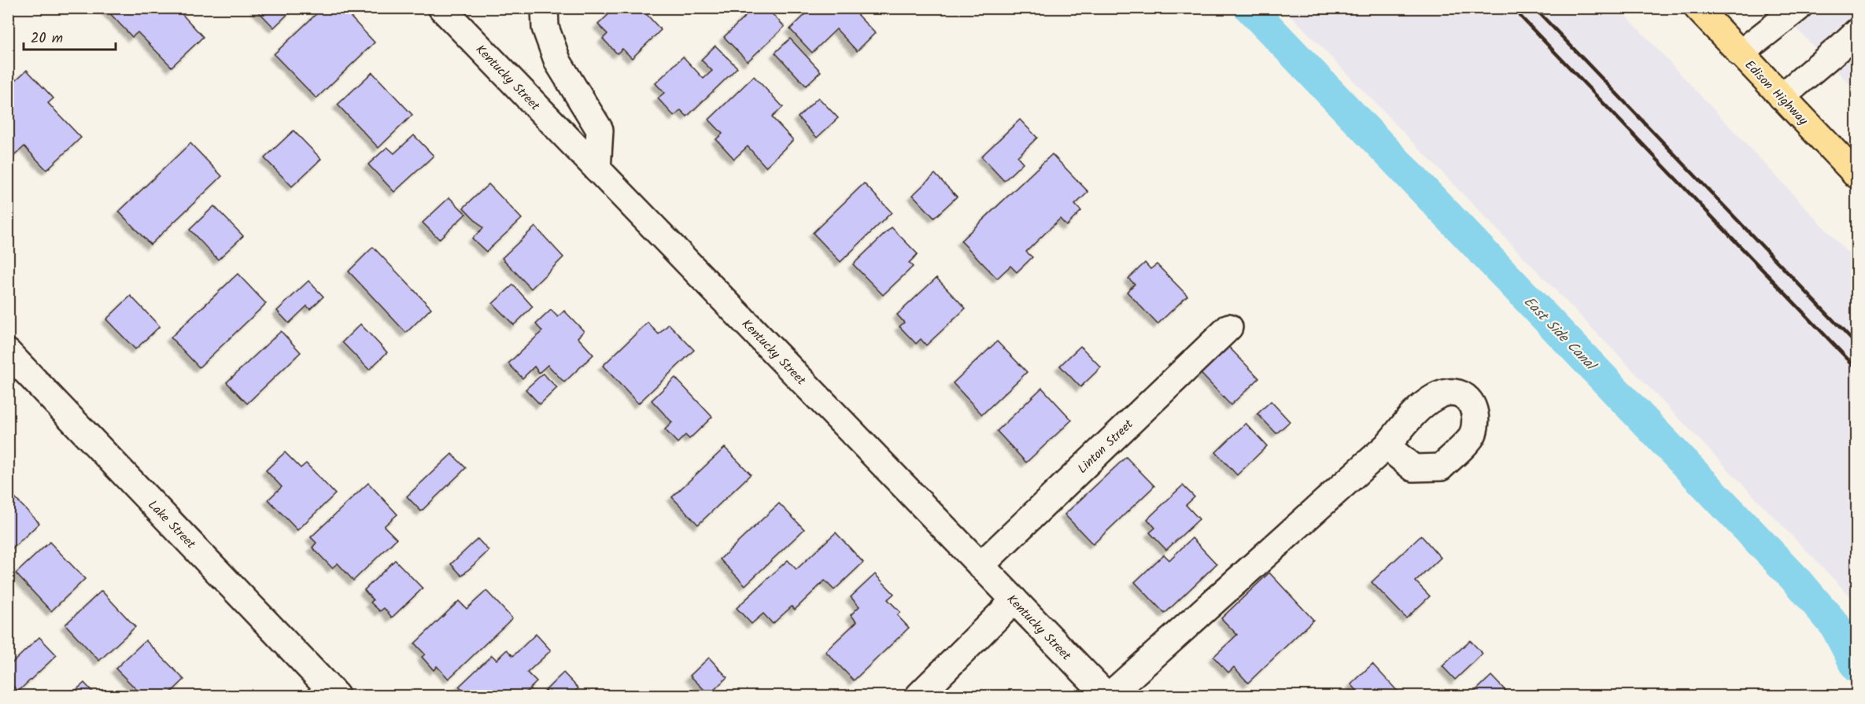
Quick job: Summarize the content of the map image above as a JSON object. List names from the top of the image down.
{
  "streets": {
    "main road": ["Edison Highway"],
    "street": ["Kentucky Street", "Linton Street", "Lake Street"]
  },
  "crossings": [
    ["Kentucky Street", "Linton Street"]
  ],
  "water": ["East Side Canal"],
  "scale_bar": "20 m"
}
